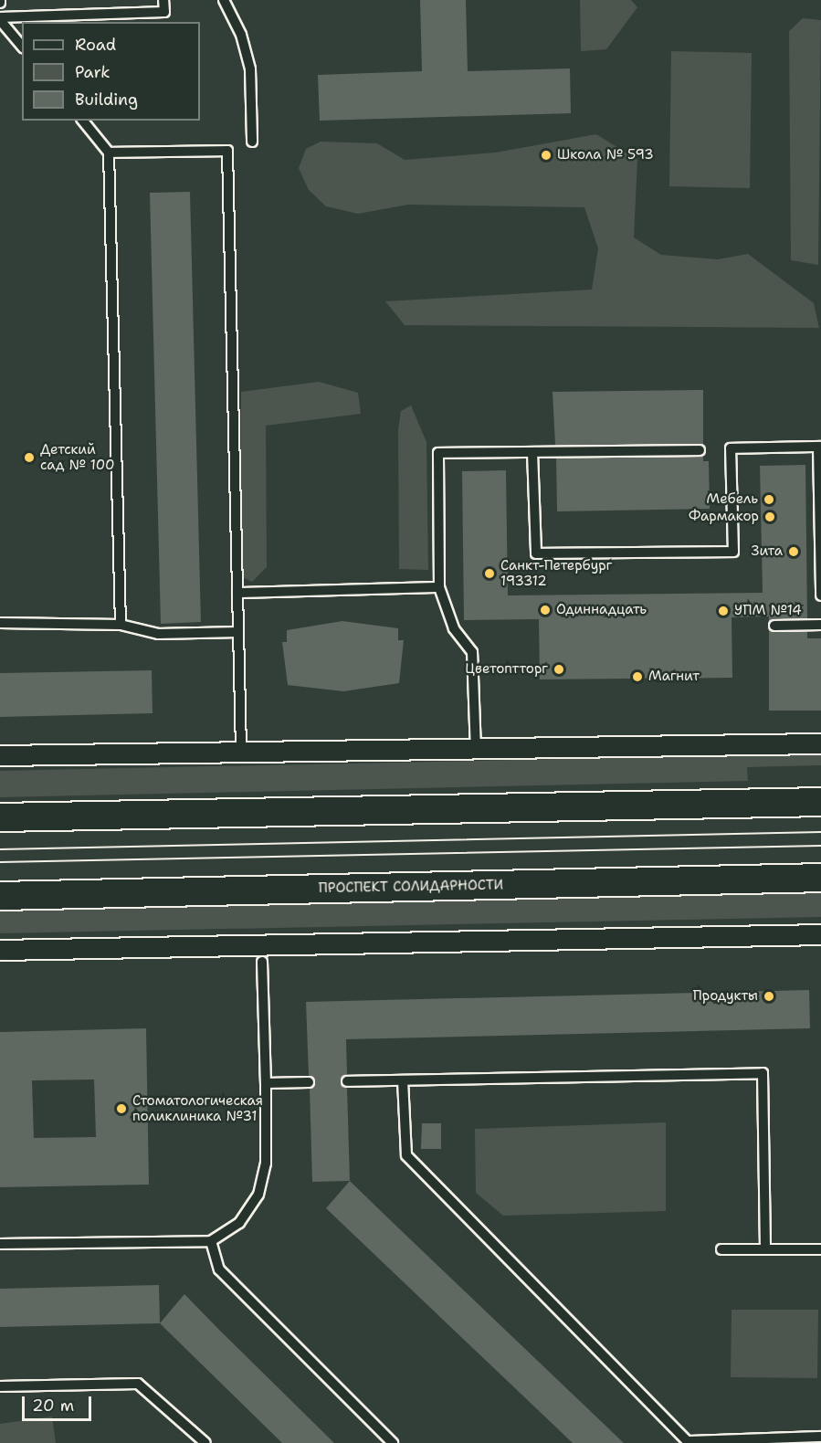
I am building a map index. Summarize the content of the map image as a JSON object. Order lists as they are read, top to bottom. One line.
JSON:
{"streets":{"main road":["ПРОСПЕКТ СОЛИДАРНОСТИ"]},"places":["Школа № 593","Детский сад № 100","Мебель","Фармакор","Зита","Санкт-Петербург 193312","Одиннадцать","УПМ №14","Цветоптторг","Магнит","Продукты","Стоматологическая поликлиника №31"],"legend":["Road","Park","Building"],"scale_bar":"20 m"}
